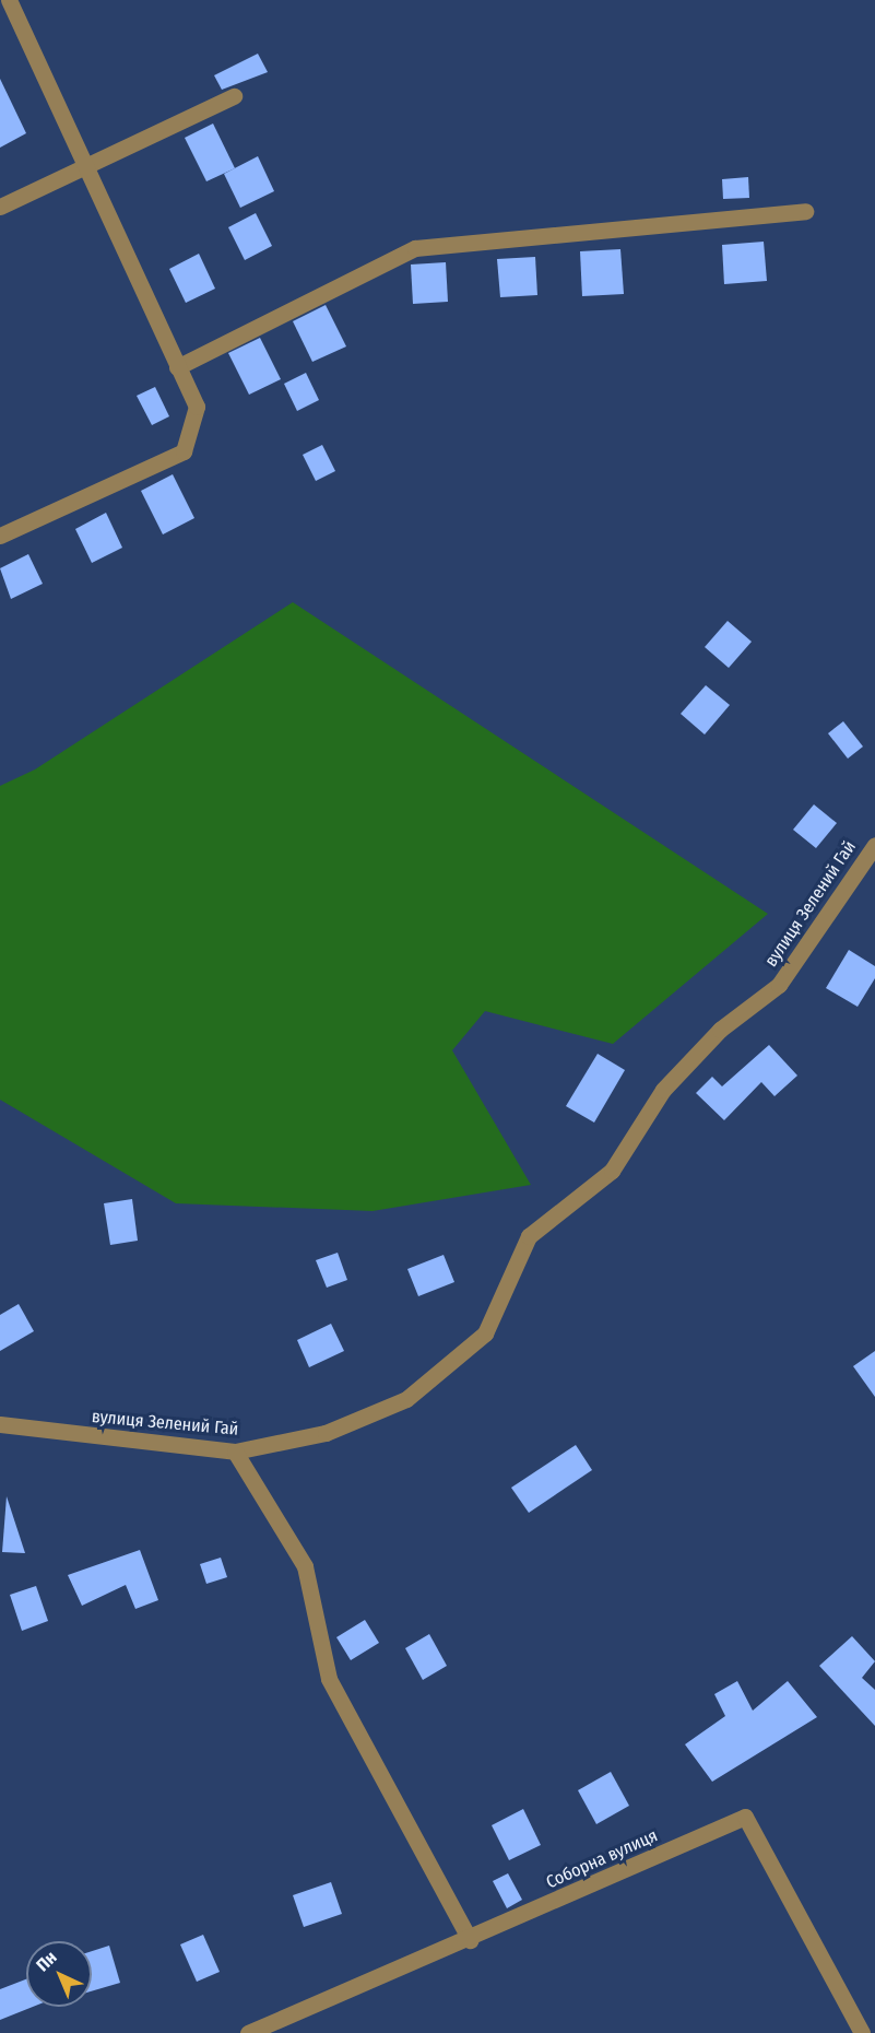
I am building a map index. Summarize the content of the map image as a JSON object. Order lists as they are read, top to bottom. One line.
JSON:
{"streets":{"street":["вулиця Зелений Гай","Соборна вулиця"]},"north":"top left"}
